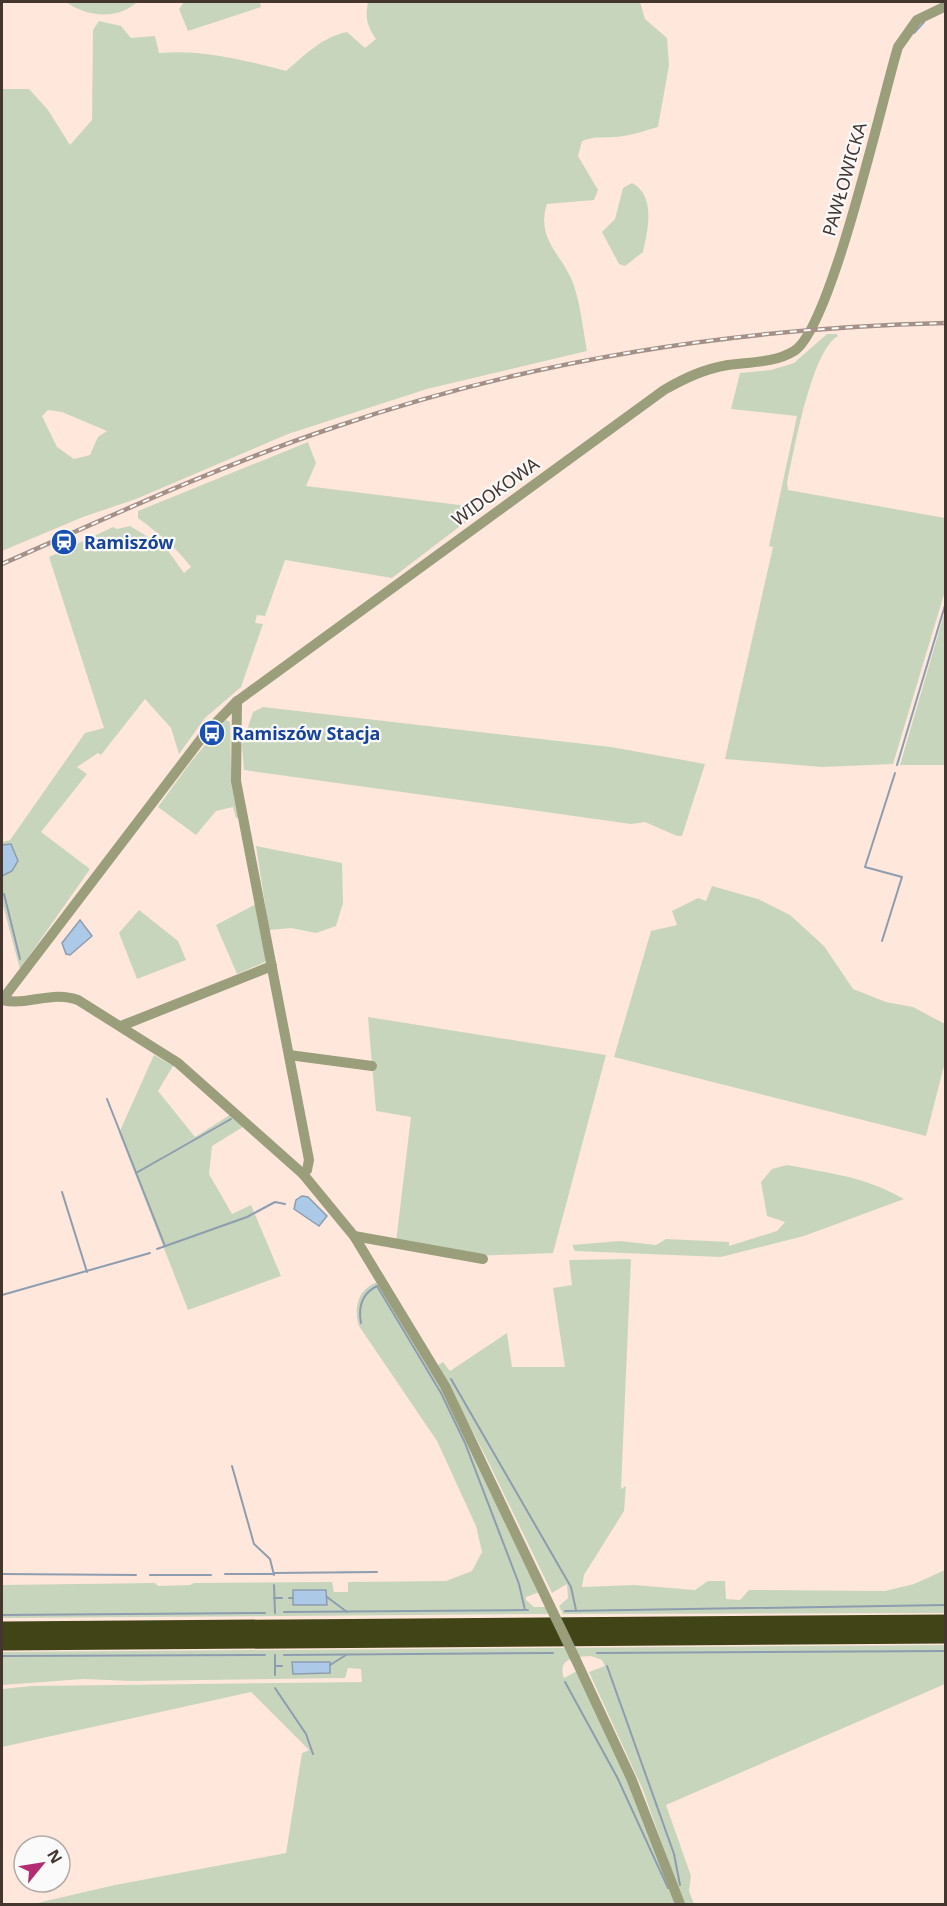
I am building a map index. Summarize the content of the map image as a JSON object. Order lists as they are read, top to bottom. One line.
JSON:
{"streets":{"street":["PAWŁOWICKA","WIDOKOWA"]},"crossings":[["PAWŁOWICKA","WIDOKOWA"]],"places":{"station":["Ramiszów"],"bus stop":["Ramiszów Stacja"]},"north":"top right"}
